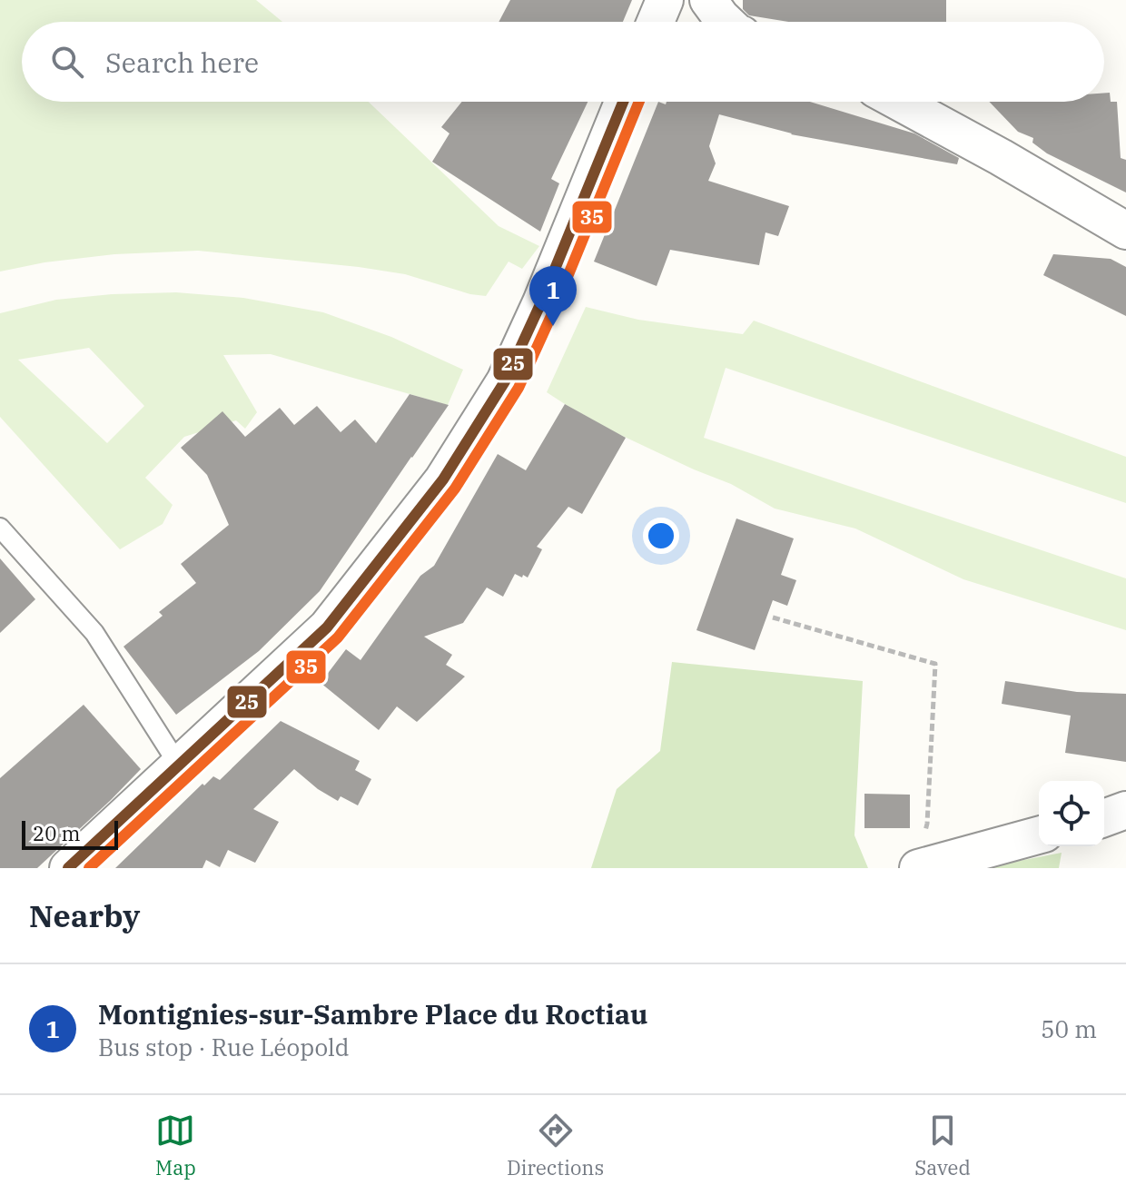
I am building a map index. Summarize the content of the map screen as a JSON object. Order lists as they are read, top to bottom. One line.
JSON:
{"lines":["transit line 25","transit line 35"],"scale_bar":"20 m","page":{"search":"Search here","pins":"1","scale":"20 m","heading":"Nearby","list":[{"mark":"1","name":"Montignies-sur-Sambre Place du Roctiau","note":"Bus stop · Rue Léopold","value":"50 m"}],"nav":["Map","Directions","Saved"]}}
